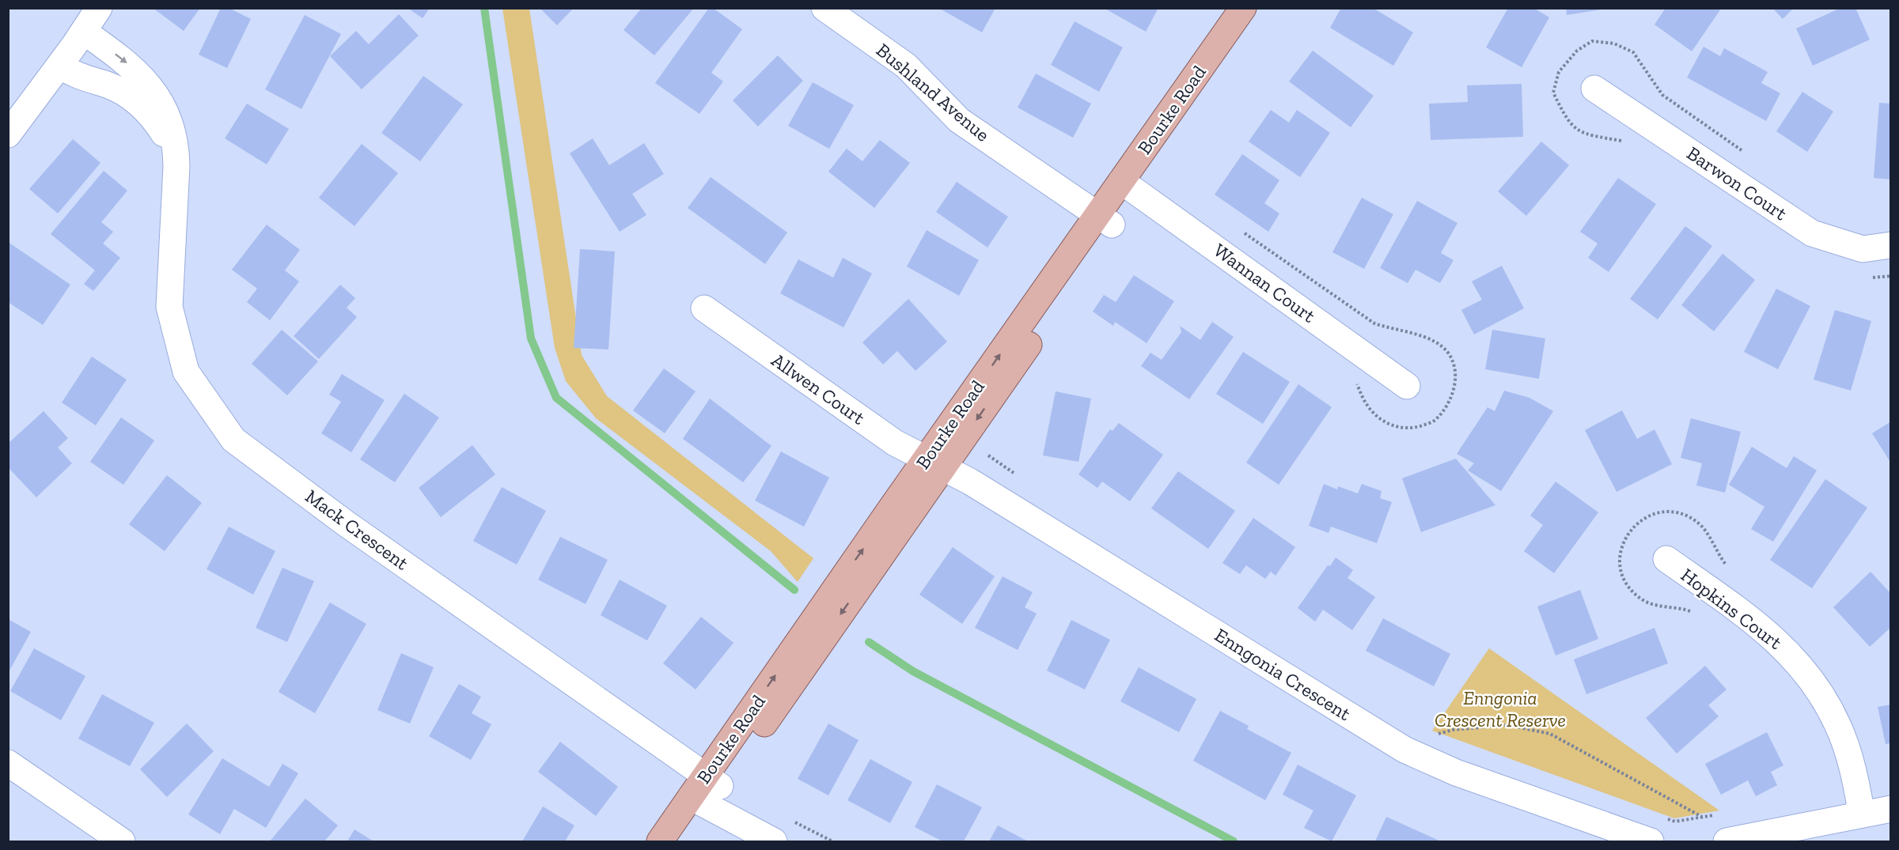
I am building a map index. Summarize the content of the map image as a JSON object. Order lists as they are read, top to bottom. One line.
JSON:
{"streets":{"main road":["Bourke Road"],"street":["Bushland Avenue","Barwon Court","Wannan Court","Allwen Court","Mack Crescent","Hopkins Court","Enngonia Crescent"]},"crossings":[["Bushland Avenue","Bourke Road"],["Bourke Road","Wannan Court"],["Bourke Road","Allwen Court"],["Bourke Road","Mack Crescent"],["Bourke Road","Enngonia Crescent"],["Allwen Court","Enngonia Crescent"]],"parks":["Enngonia Crescent Reserve"]}
